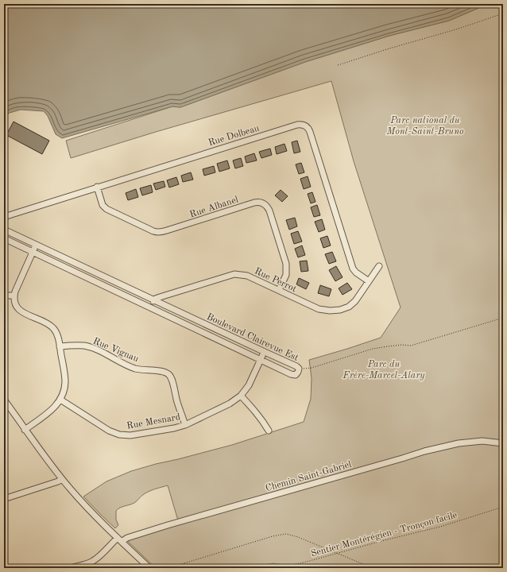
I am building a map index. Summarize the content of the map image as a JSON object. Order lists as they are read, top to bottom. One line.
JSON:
{"streets":{"street":["Rue Dolbeau","Rue Albanel","Rue Perrot","Boulevard Clairevue Est","Rue Vignau","Rue Mesnard","Chemin Saint-Gabriel"],"path":["Sentier Montérégien - Tronçon facile"]},"crossings":[["Rue Dolbeau","Rue Albanel"],["Rue Dolbeau","Rue Perrot"],["Rue Albanel","Rue Perrot"],["Rue Perrot","Boulevard Clairevue Est"],["Boulevard Clairevue Est","Rue Mesnard"],["Rue Vignau","Rue Mesnard"]],"parks":["Parc national du Mont-Saint-Bruno","Parc du Frère-Marcel-Alary"]}
